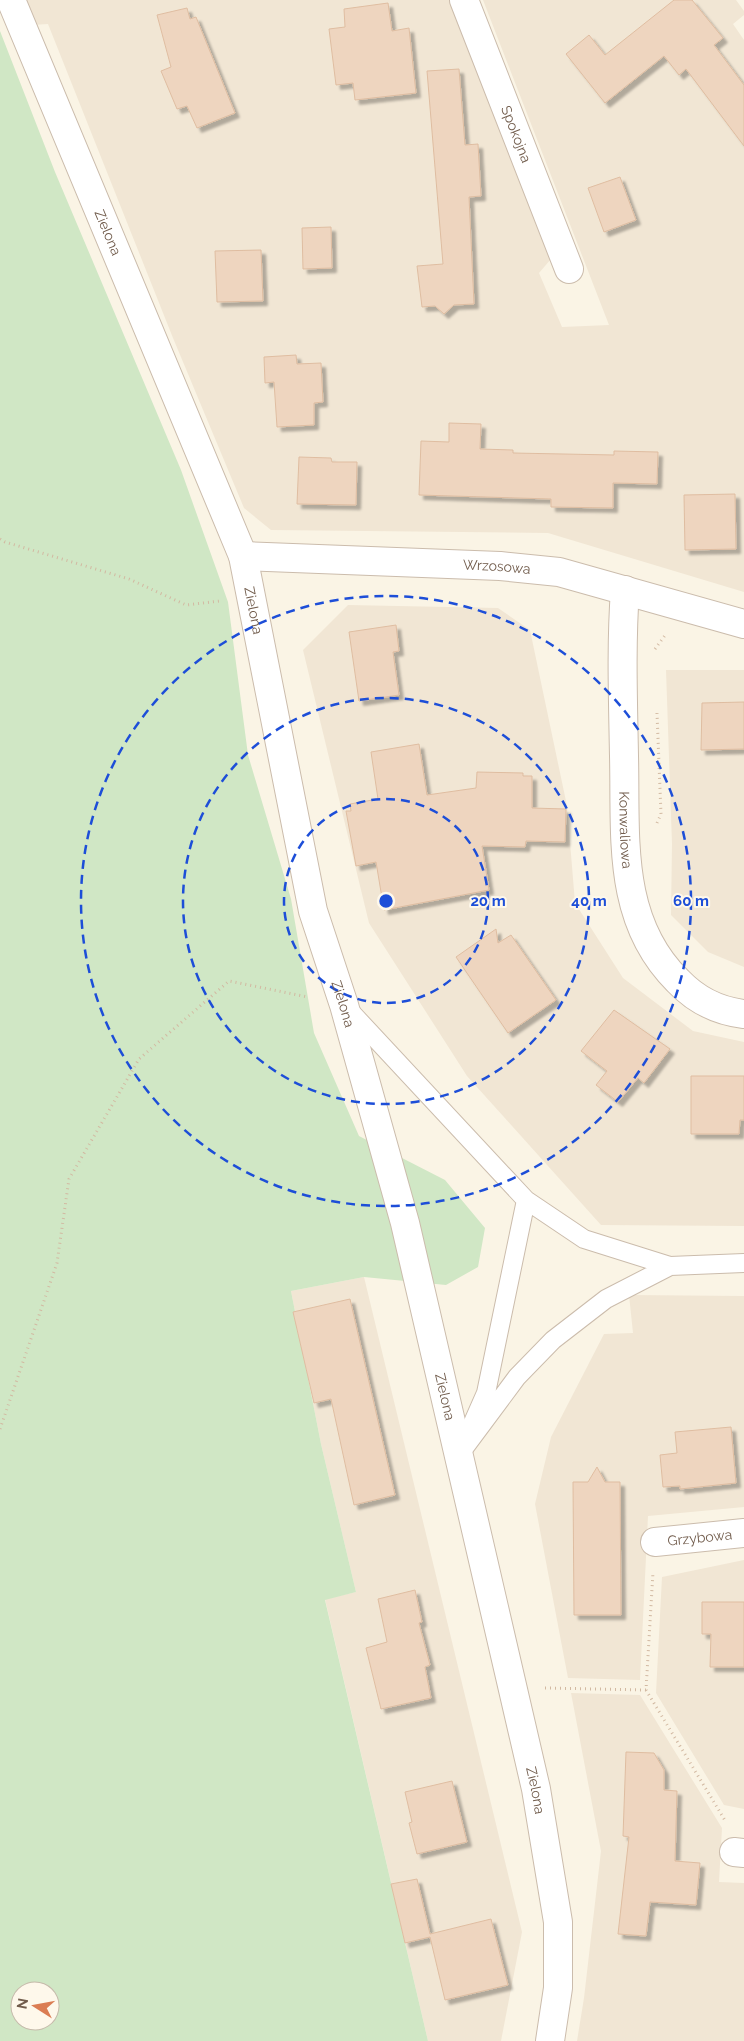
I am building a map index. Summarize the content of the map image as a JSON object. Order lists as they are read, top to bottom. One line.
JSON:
{"streets":{"street":["Spokojna","Zielona","Wrzosowa","Konwaliowa","Grzybowa"]},"crossings":[["Zielona","Wrzosowa"],["Wrzosowa","Konwaliowa"]],"north":"left","rings":["20 m","40 m","60 m"]}
